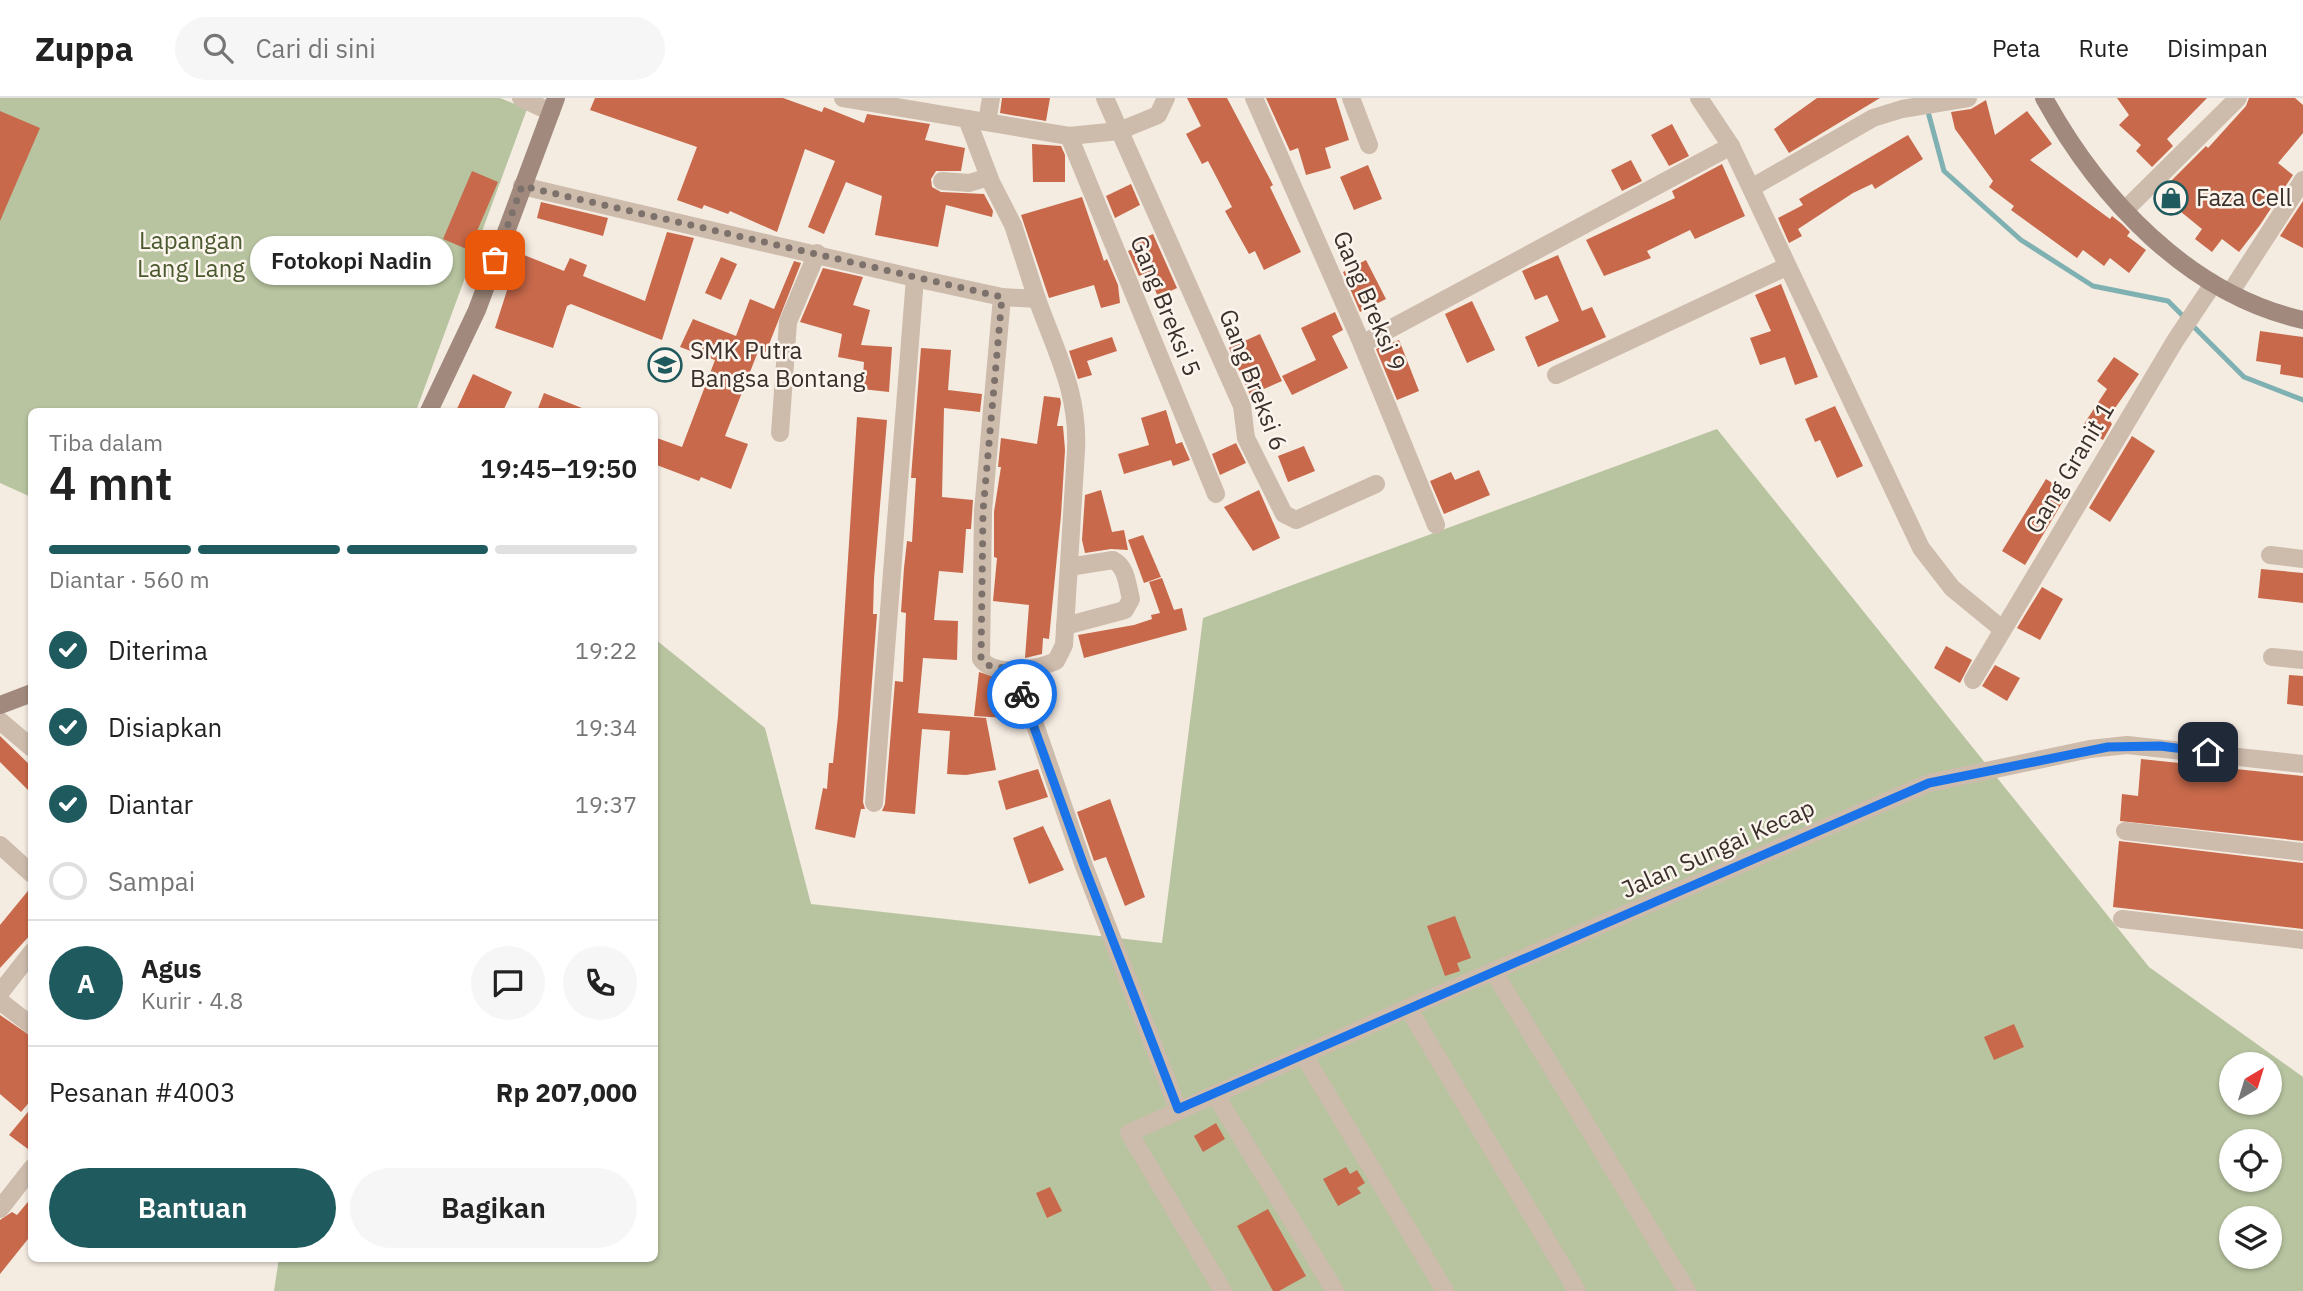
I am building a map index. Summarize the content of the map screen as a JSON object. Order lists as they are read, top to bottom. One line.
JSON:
{"streets":{"street":["Gang Breksi 9","Gang Breksi 5","Gang Breksi 6","Gang Granit 1","Jalan Sungai Kecap"]},"parks":["Lapangan Lang Lang"],"places":{"shop":["Faza Cell"],"other":["Fotokopi Nadin"],"school or university":["SMK Putra Bangsa Bontang"]},"north":"top right","page":{"header":"Zuppa","search":"Cari di sini","nav":["Peta","Rute","Disimpan"],"bubble":"Fotokopi Nadin","heading":["4 mnt","Tiba dalam","19:45–19:50"],"panel":["Agus","Kurir · 4.8","Pesanan #4003","Rp 207,000"],"bar":"Diantar · 560 m","list":[["Diterima","19:22"],["Disiapkan","19:34"],["Diantar","19:37"],"Sampai"],"round":"A","buttons":["Bantuan","Bagikan"]}}
